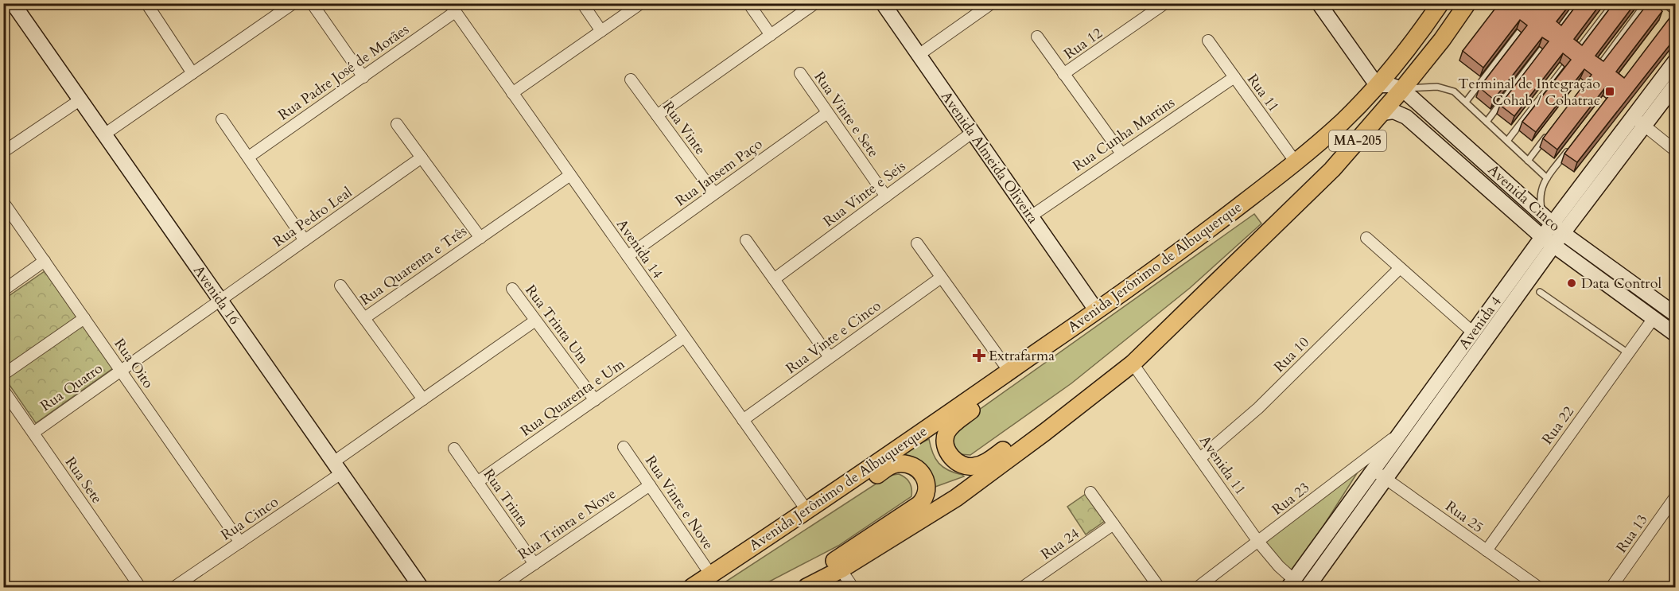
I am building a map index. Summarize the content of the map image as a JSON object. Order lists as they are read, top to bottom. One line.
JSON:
{"streets":{"main road":["MA-205","Avenida Almeida Oliveira","Avenida Cinco","Avenida Jerônimo de Albuquerque","Avenida 16","Avenida 4"],"street":["Rua 12","Rua Padre José de Morães","Rua 11","Rua Vinte e Sete","Rua Vinte","Rua Cunha Martins","Rua Jansem Paço","Rua Vinte e Seis","Rua Pedro Leal","Avenida 14","Rua Quarenta e Três","Rua Trinta Um","Rua Vinte e Cinco","Rua 10","Rua Oito","Rua Quatro","Rua Quarenta e Um","Rua 22","Avenida 11","Rua Sete","Rua Trinta","Rua 23","Rua Vinte e Nove","Rua 25","Rua Cinco","Rua Trinta e Nove","Rua 13","Rua 24"]},"crossings":[["Rua 12","Rua Cunha Martins"],["Rua Padre José de Morães","Avenida 14"],["Rua 11","Rua Cunha Martins"],["Rua 11","Avenida Jerônimo de Albuquerque"],["Rua Vinte e Sete","Rua Jansem Paço"],["Rua Vinte e Sete","Rua Vinte e Seis"],["Rua Vinte","Rua Jansem Paço"],["Rua Cunha Martins","Avenida Almeida Oliveira"],["MA-205","Avenida Cinco"],["MA-205","Avenida 11"],["Avenida Almeida Oliveira","Rua Vinte e Seis"],["Avenida Almeida Oliveira","Avenida Jerônimo de Albuquerque"],["Rua Jansem Paço","Avenida 14"],["Avenida Cinco","Avenida 4"],["Avenida Cinco","Rua 22"],["Rua Pedro Leal","Rua Quarenta e Três"],["Rua Pedro Leal","Avenida 16"],["Rua Pedro Leal","Rua Quatro"],["Avenida 14","Rua Quarenta e Três"],["Avenida 14","Avenida Jerônimo de Albuquerque"],["Avenida 14","Rua Vinte e Cinco"],["Avenida 14","Rua Quarenta e Um"],["Avenida Jerônimo de Albuquerque","Rua Vinte e Nove"],["Avenida 16","Rua Quatro"],["Avenida 16","Rua Cinco"],["Avenida 4","Avenida 11"],["Avenida 4","Rua 23"],["Avenida 4","Rua 25"],["Rua Trinta Um","Rua Quarenta e Um"],["Rua Trinta Um","Rua Cinco"],["Rua 10","Avenida 11"],["Rua Oito","Rua Quatro"],["Rua Oito","Rua Cinco"],["Rua Quatro","Rua Sete"],["Rua Quarenta e Um","Rua Trinta"],["Rua 22","Rua 25"],["Avenida 11","Rua 23"],["Rua Trinta","Rua Trinta e Nove"],["Rua Vinte e Nove","Rua Trinta e Nove"]],"places":{"transit":["Terminal de Integração Cohab / Cohatrac"],"other":["Data Control"],"health":["Extrafarma"]}}
